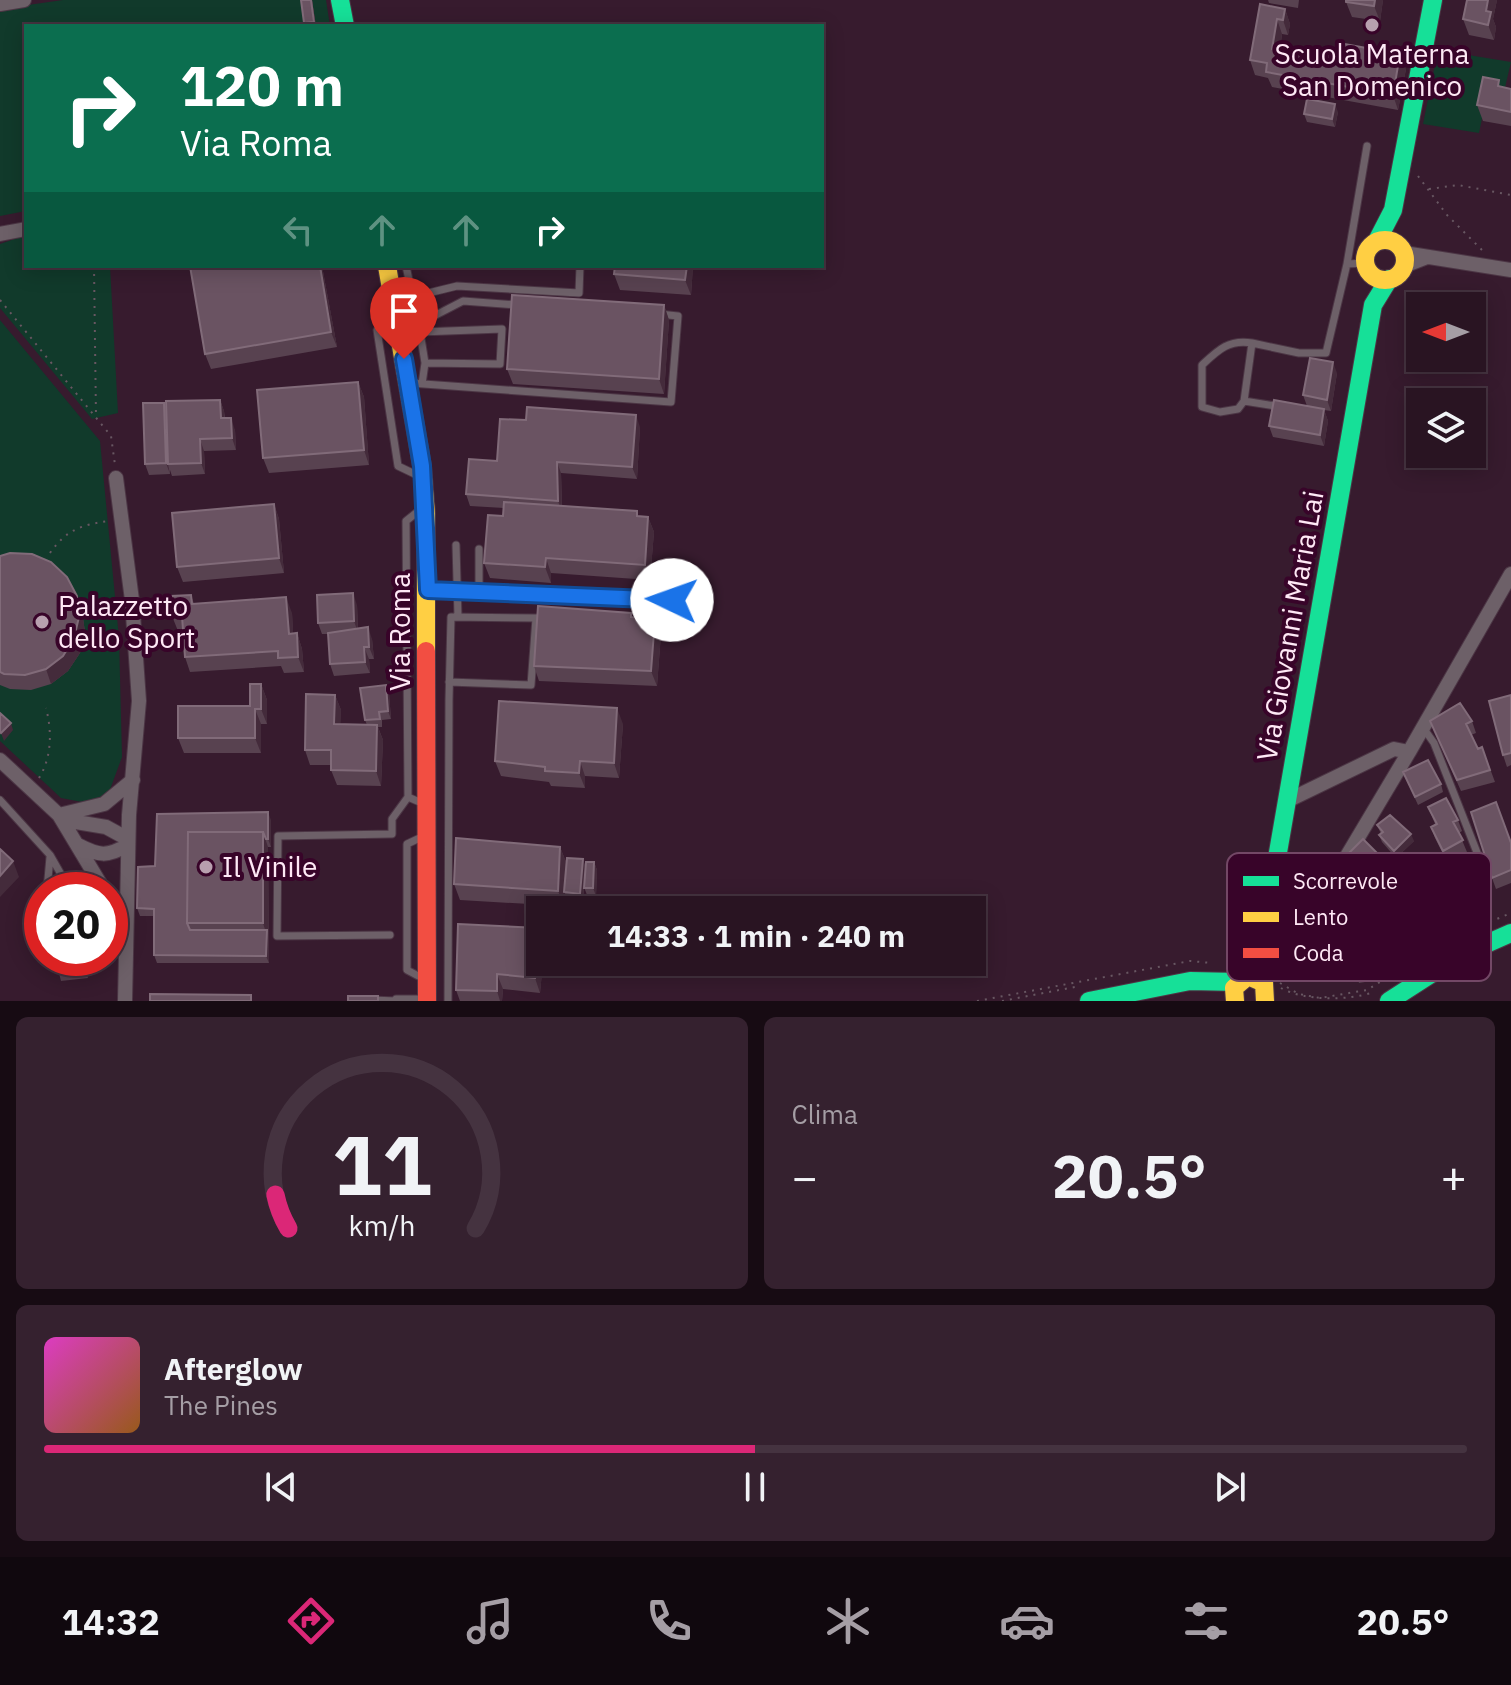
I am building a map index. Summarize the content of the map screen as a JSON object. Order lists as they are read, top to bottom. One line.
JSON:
{"streets":{"street":["Via Giovanni Maria Lai","Via Roma"]},"places":["Scuola Materna San Domenico","Palazzetto dello Sport","Il Vinile"],"legend":["Scorrevole","Lento","Coda"],"north":"left","page":{"turn":["120 m","Via Roma"],"limit":"20","trip":"14:33 · 1 min · 240 m","tile":"Clima","heat":["−","20.5°","+"],"song":["Afterglow","The Pines"],"tabs":["14:32","20.5°"],"gauge":["11","km/h"]}}
